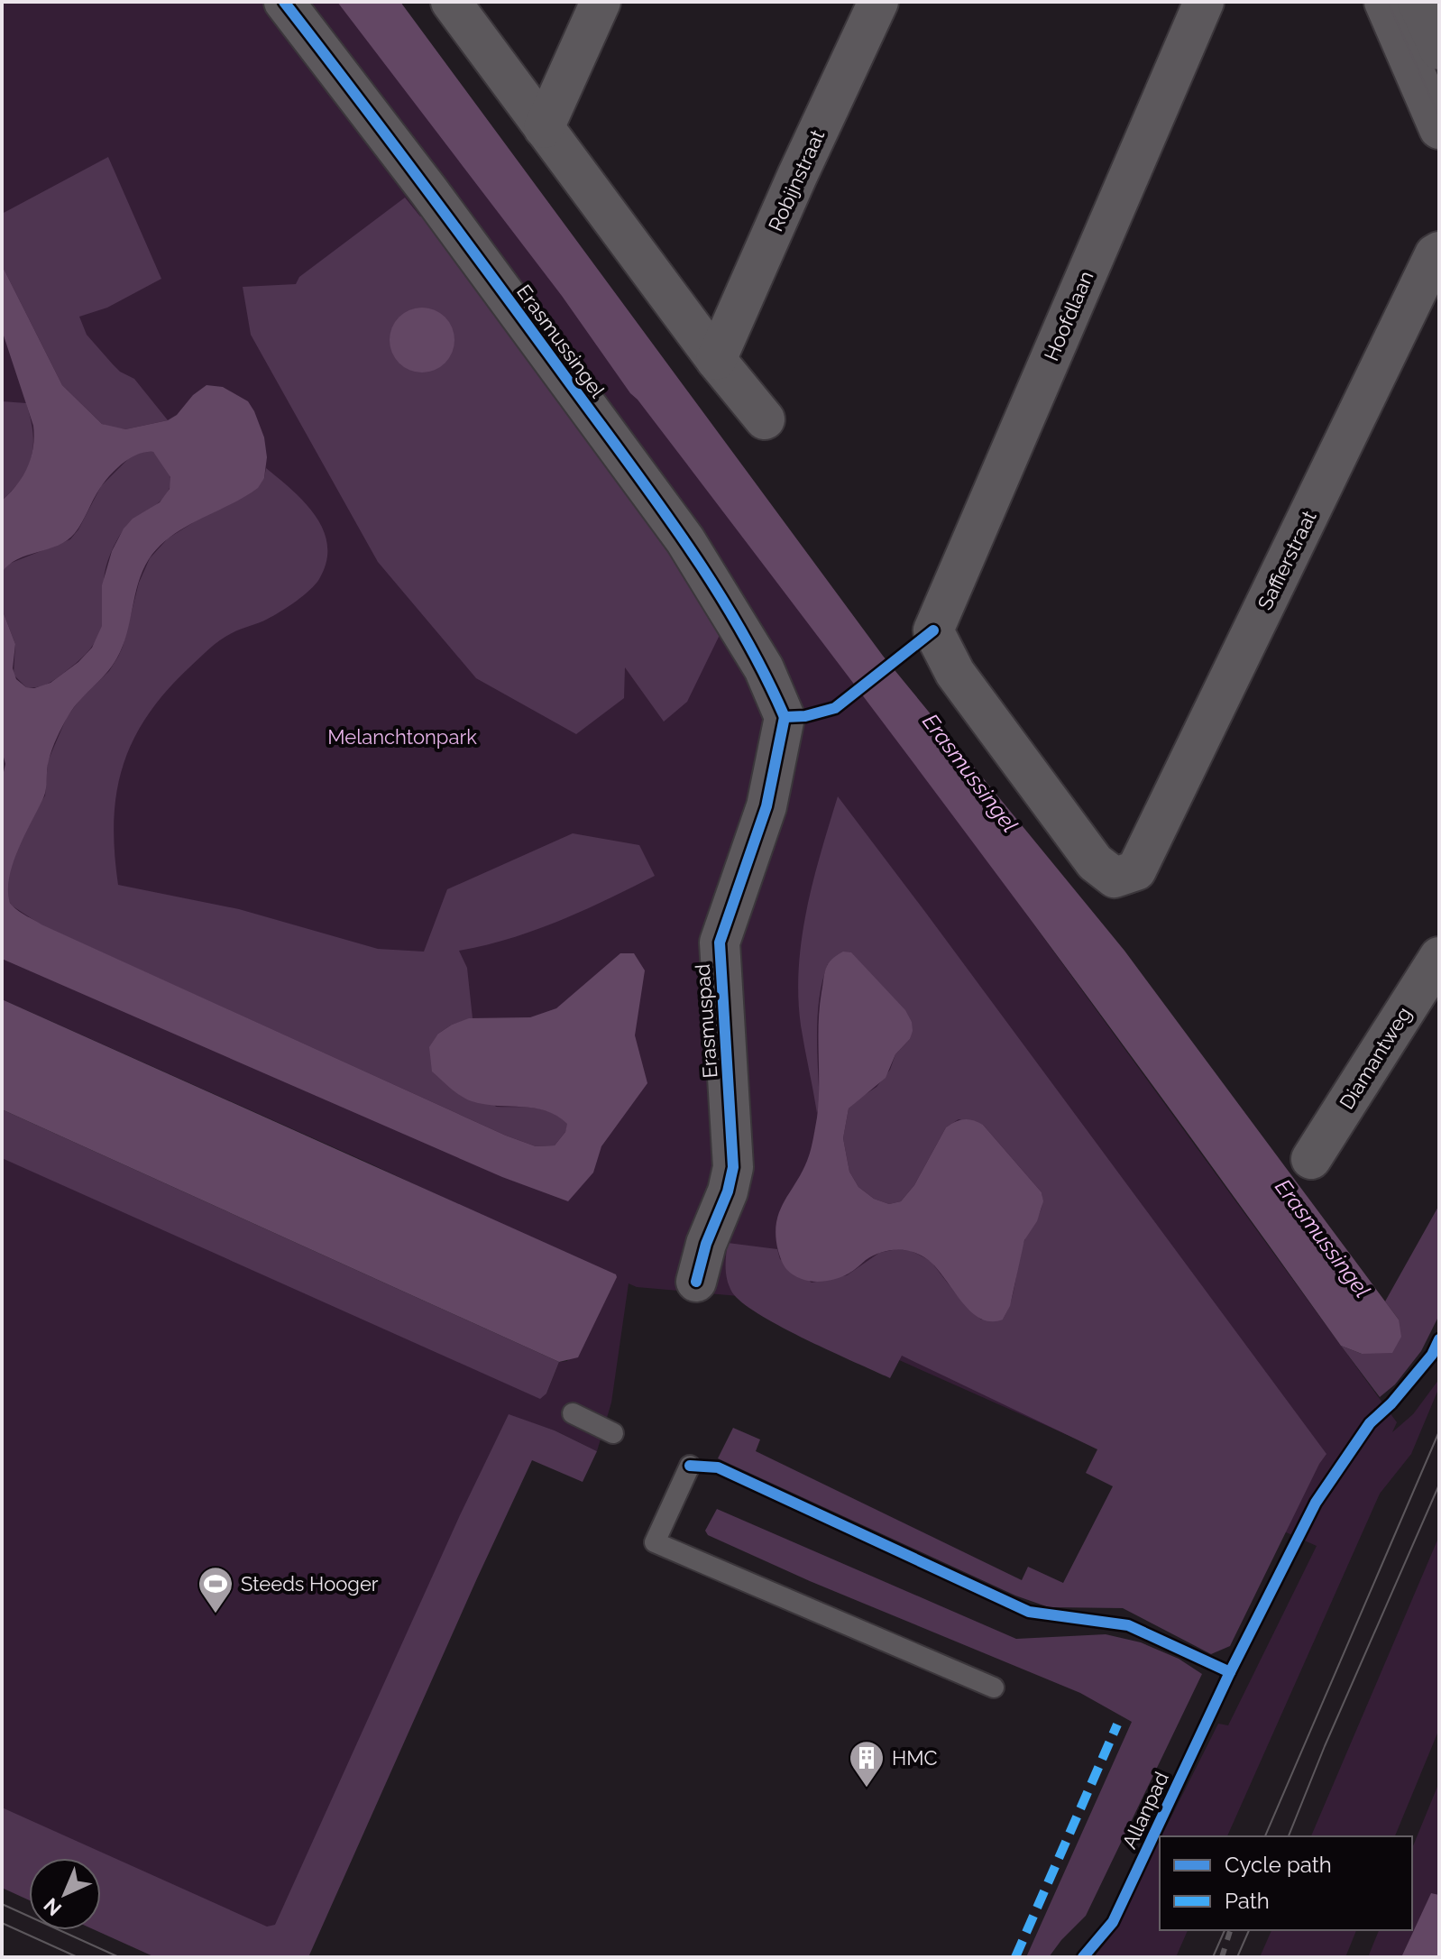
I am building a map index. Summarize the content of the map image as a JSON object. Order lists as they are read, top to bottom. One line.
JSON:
{"streets":{"street":["Robijnstraat","Hoofdlaan","Erasmussingel","Saffierstraat","Erasmuspad","Diamantweg"],"cycle path":["Allanpad"]},"crossings":[["Hoofdlaan","Saffierstraat"],["Erasmussingel","Erasmuspad"]],"water":["Erasmussingel"],"parks":["Melanchtonpark"],"places":{"sports":["Steeds Hooger"],"building":["HMC"]},"legend":["Cycle path","Path"],"north":"bottom left"}
